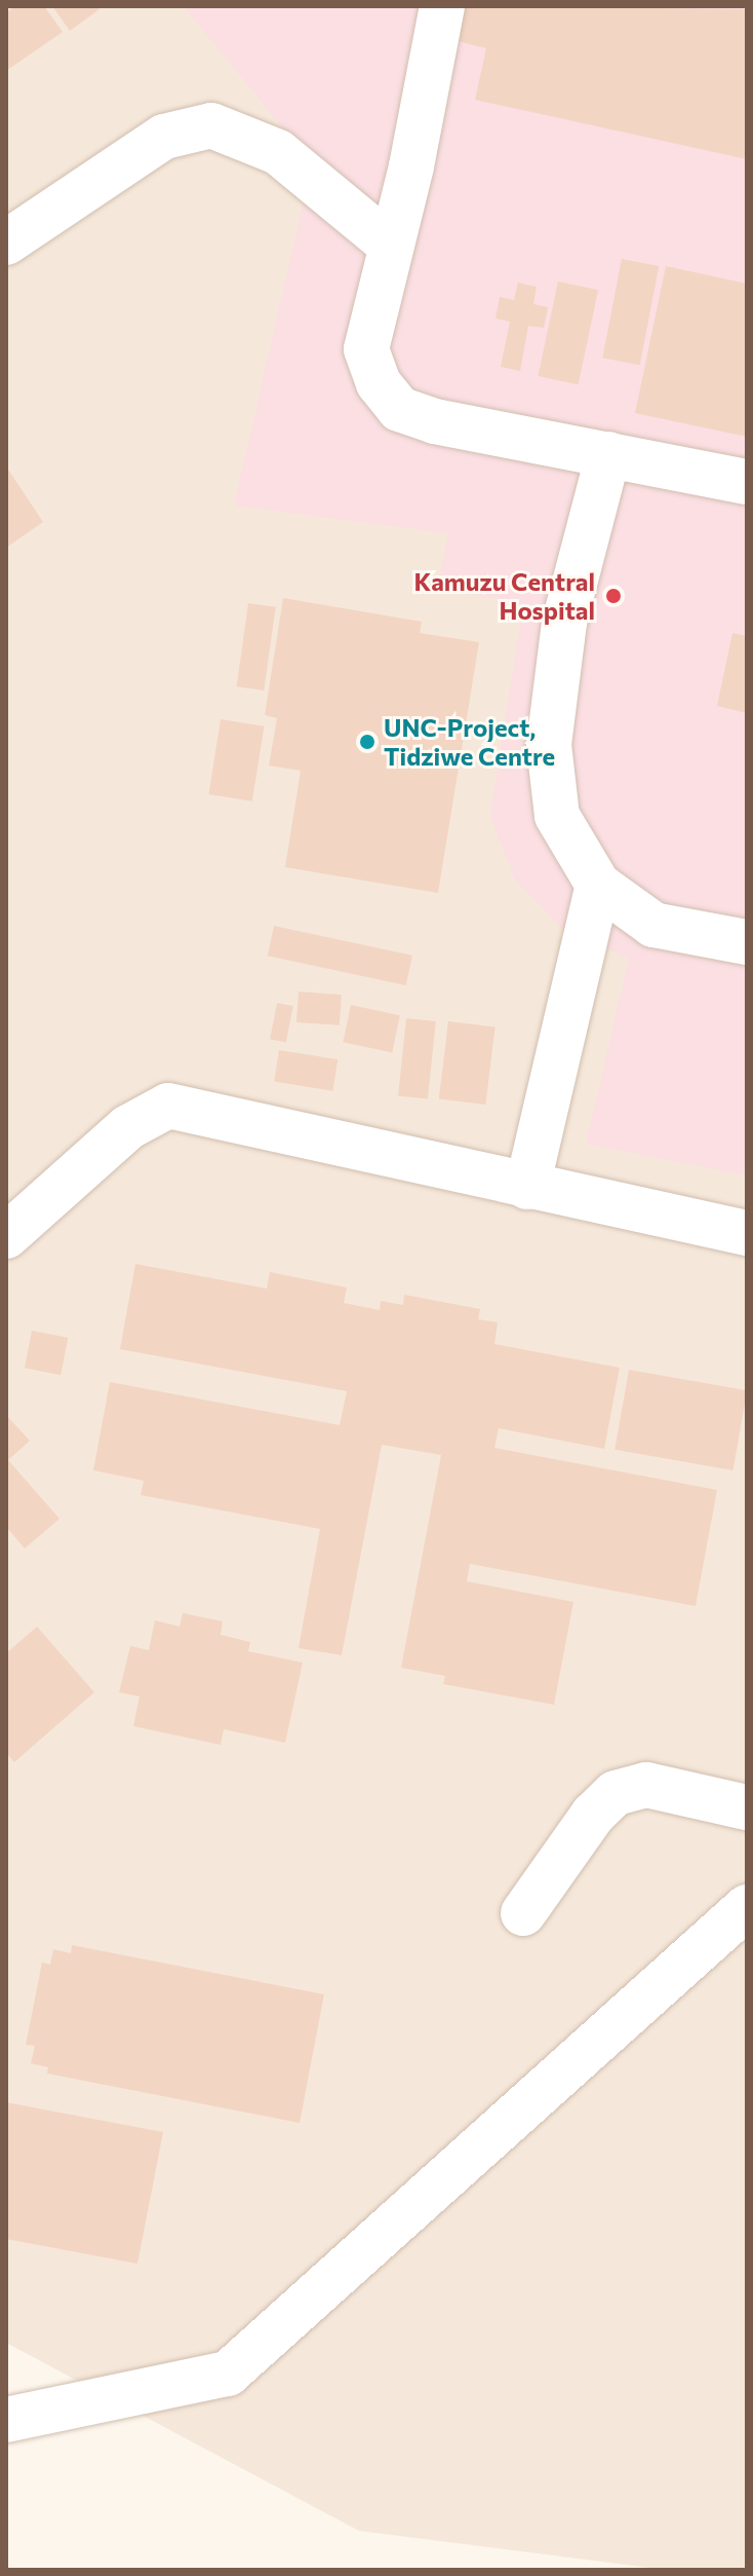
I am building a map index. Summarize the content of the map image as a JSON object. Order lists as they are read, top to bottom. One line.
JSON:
{"places":["Kamuzu Central Hospital","UNC-Project, Tidziwe Centre"]}
